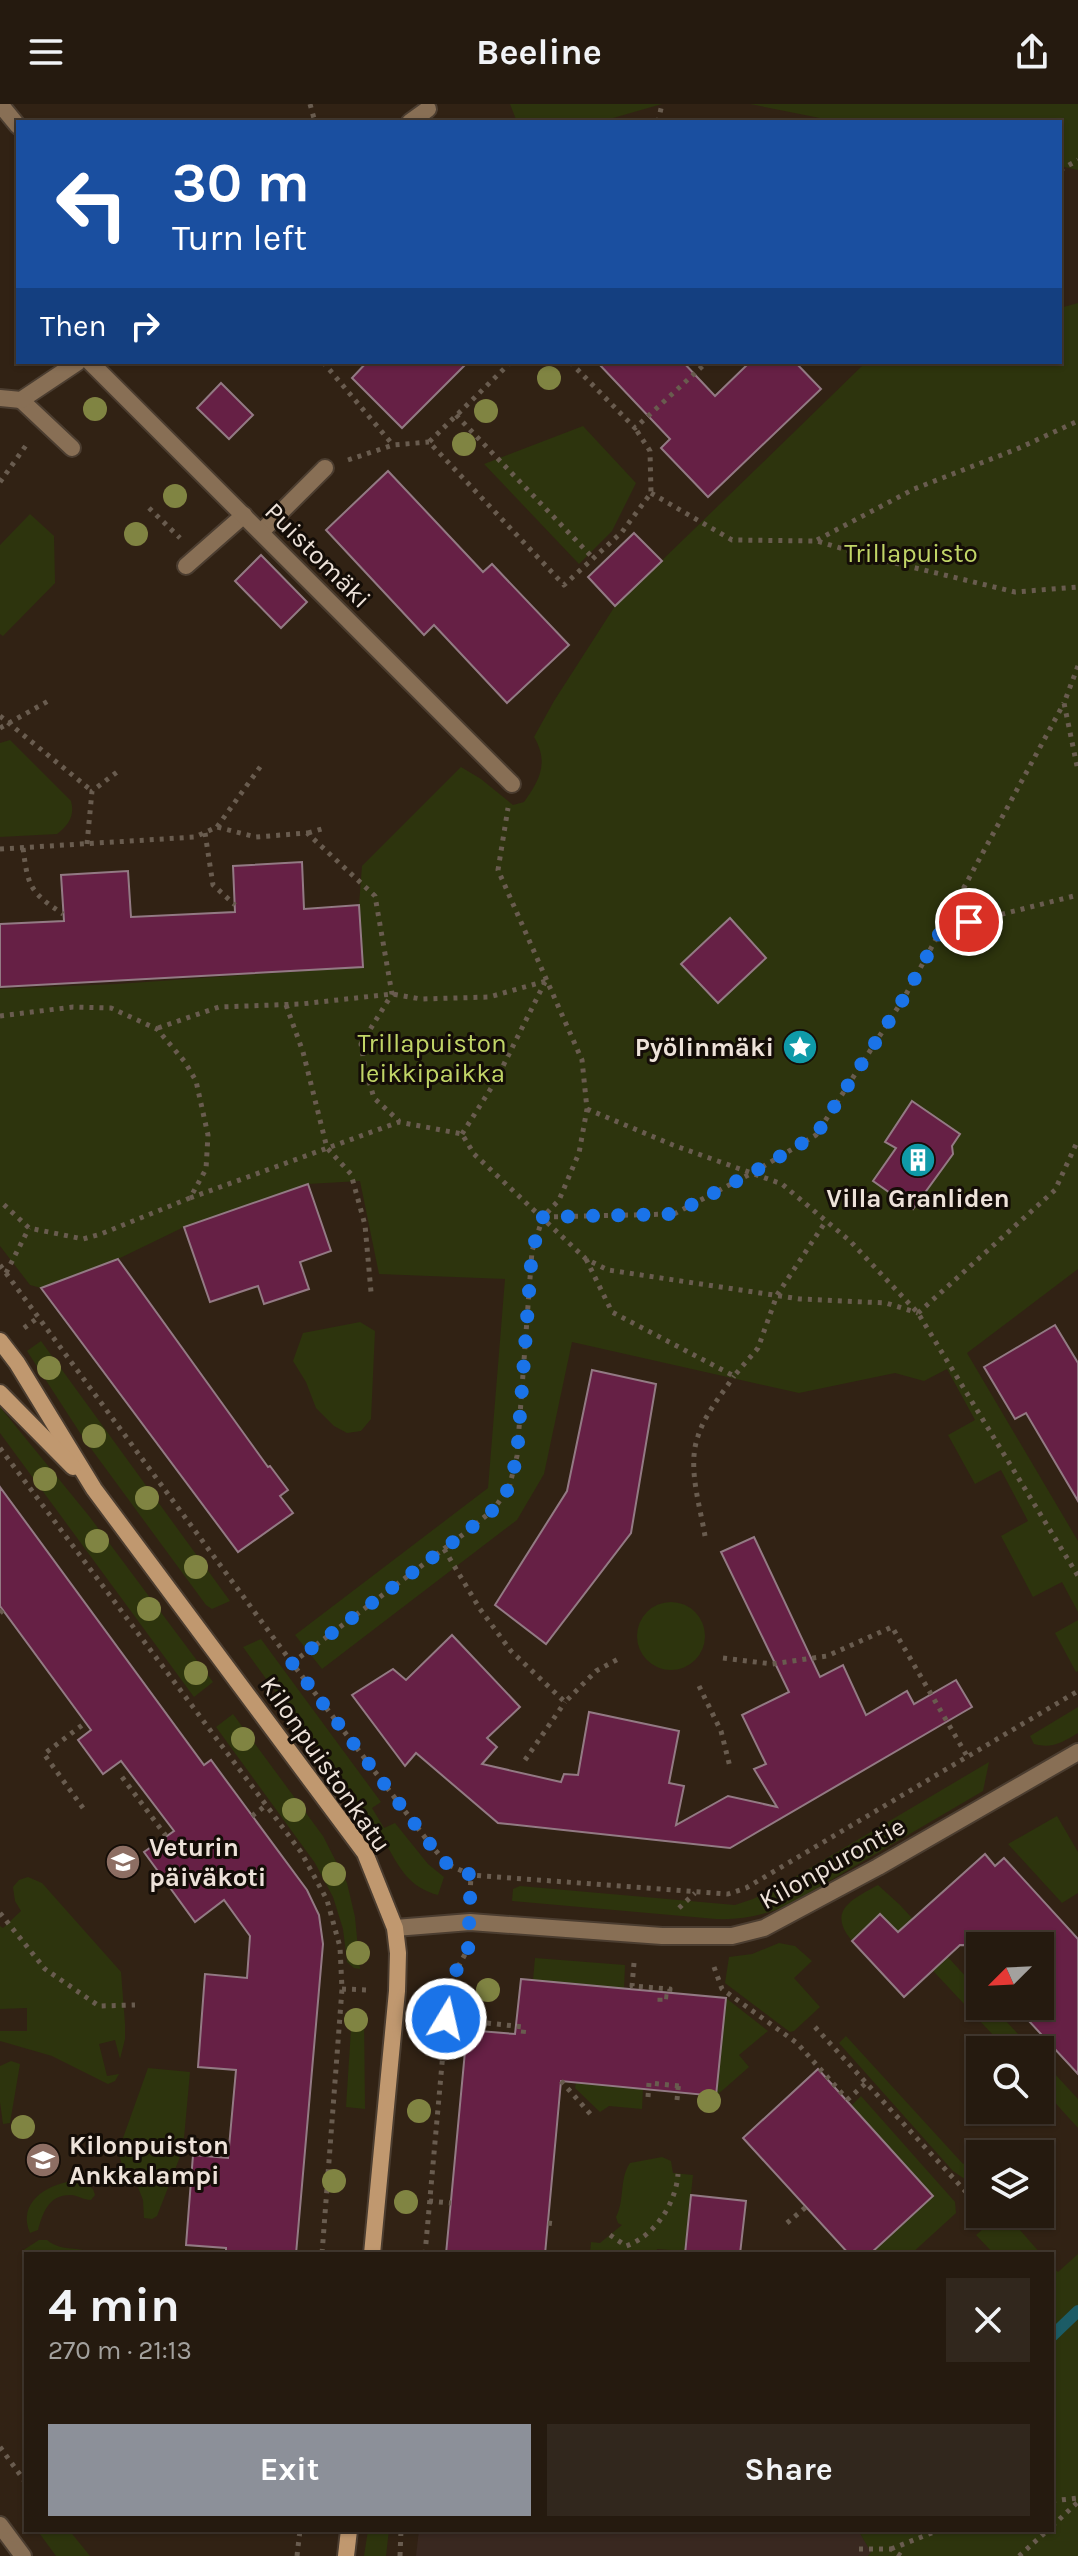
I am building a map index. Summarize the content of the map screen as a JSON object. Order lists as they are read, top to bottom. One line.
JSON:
{"streets":{"street":["Puistomäki","Kilonpuistonkatu","Kilonpurontie"]},"crossings":[["Kilonpuistonkatu","Kilonpurontie"]],"parks":["Trillapuisto","Trillapuiston leikkipaikka"],"places":{"place":["Pyölinmäki"],"building":["Villa Granliden"],"school or university":["Veturin päiväkoti","Kilonpuiston Ankkalampi"]},"north":"bottom left","page":{"header":"Beeline","turn":["30 m","Turn left"],"then":"Then","heading":["4 min","270 m · 21:13"],"buttons":["Exit","Share"]}}
